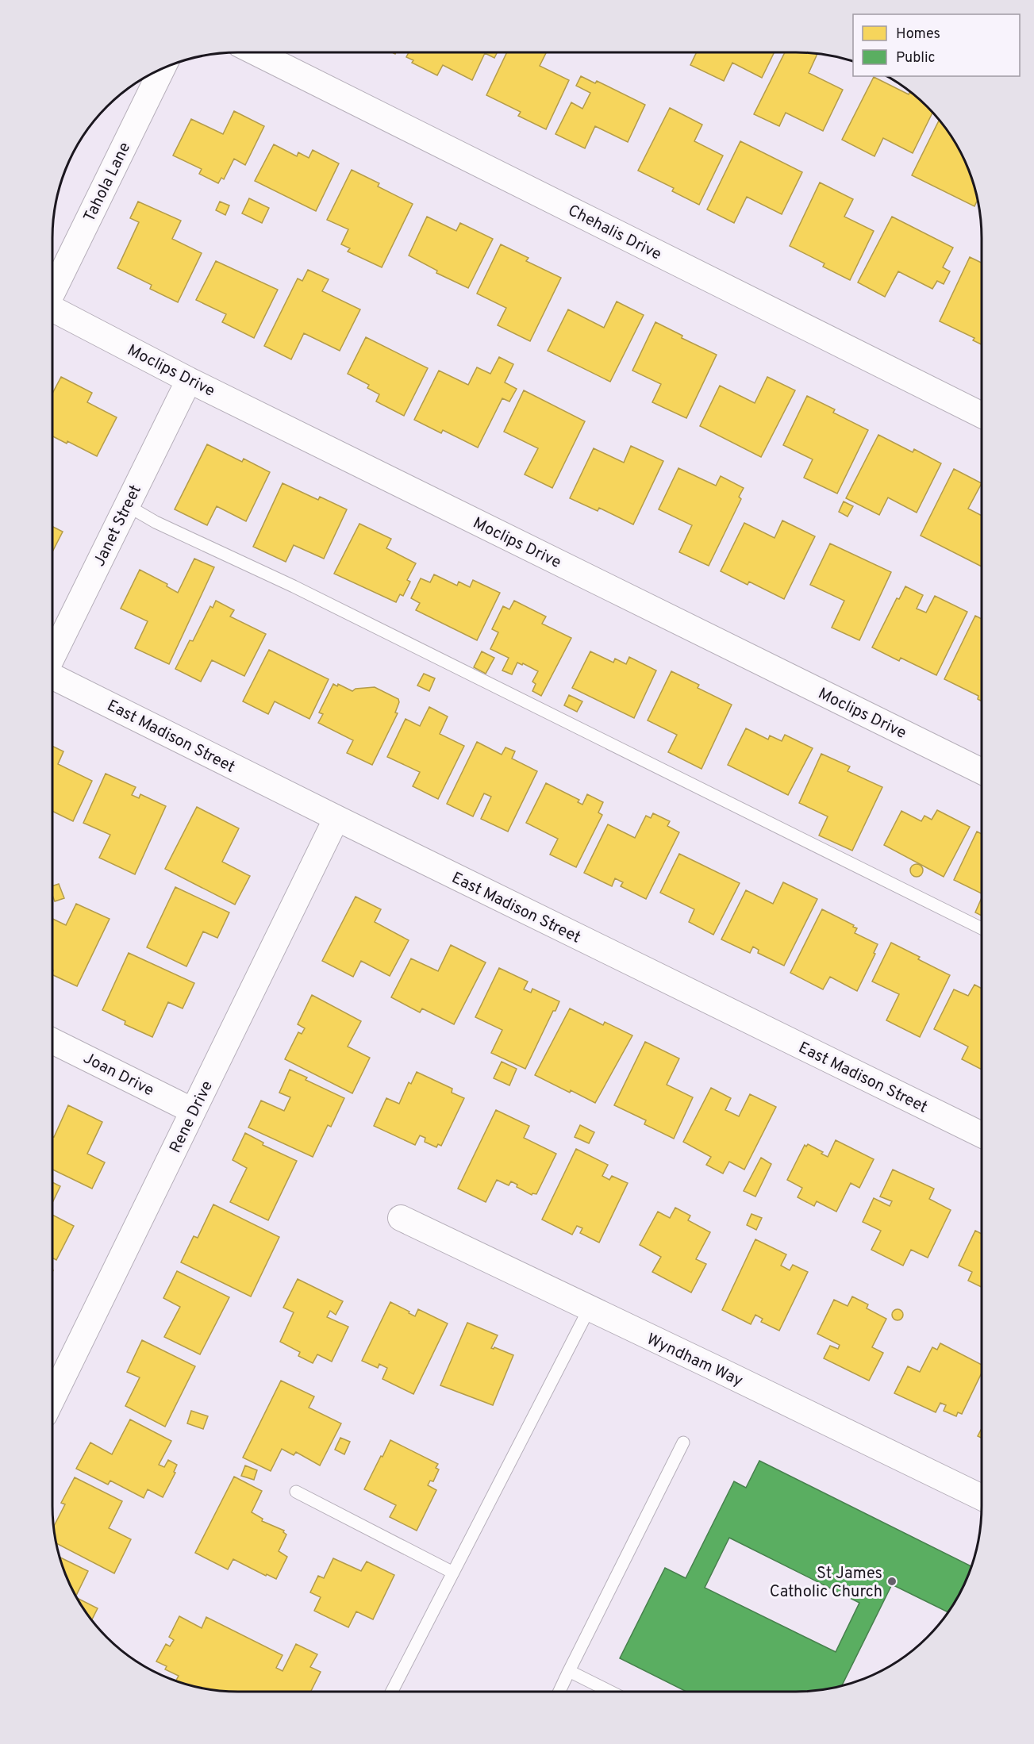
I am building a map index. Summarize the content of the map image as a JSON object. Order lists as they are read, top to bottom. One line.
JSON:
{"streets":{"street":["Tahola Lane","Chehalis Drive","Moclips Drive","Janet Street","East Madison Street","Joan Drive","Rene Drive","Wyndham Way"]},"crossings":[["Moclips Drive","Janet Street"],["East Madison Street","Rene Drive"],["Joan Drive","Rene Drive"]],"places":["St James Catholic Church"],"legend":["Homes","Public"]}
